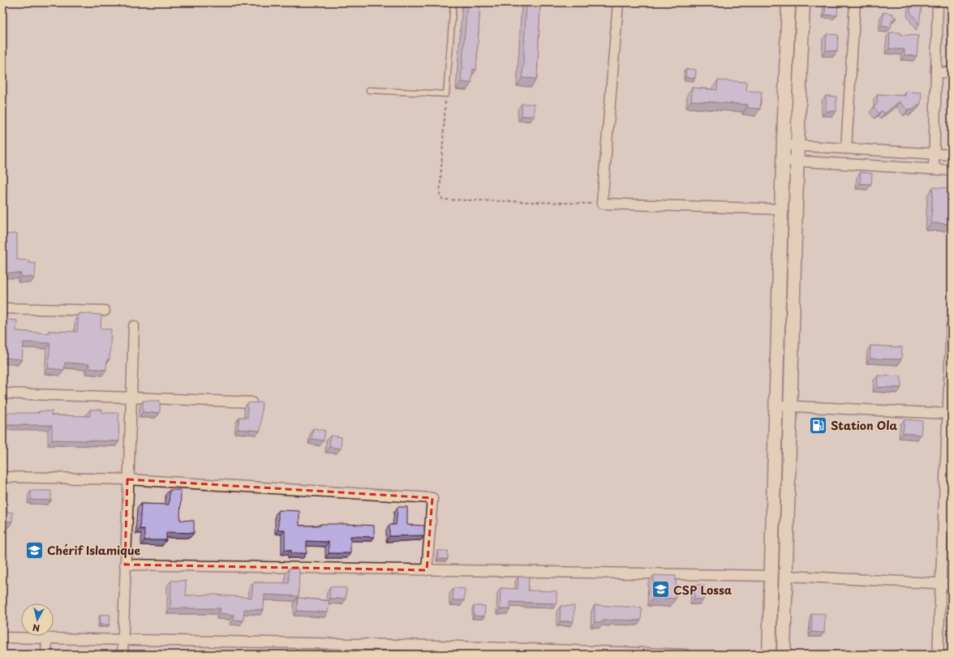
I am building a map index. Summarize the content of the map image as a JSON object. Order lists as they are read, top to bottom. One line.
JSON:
{"places":{"fuel station":["Station Ola"],"school or university":["Chérif Islamique","CSP Lossa"]},"north":"bottom"}
